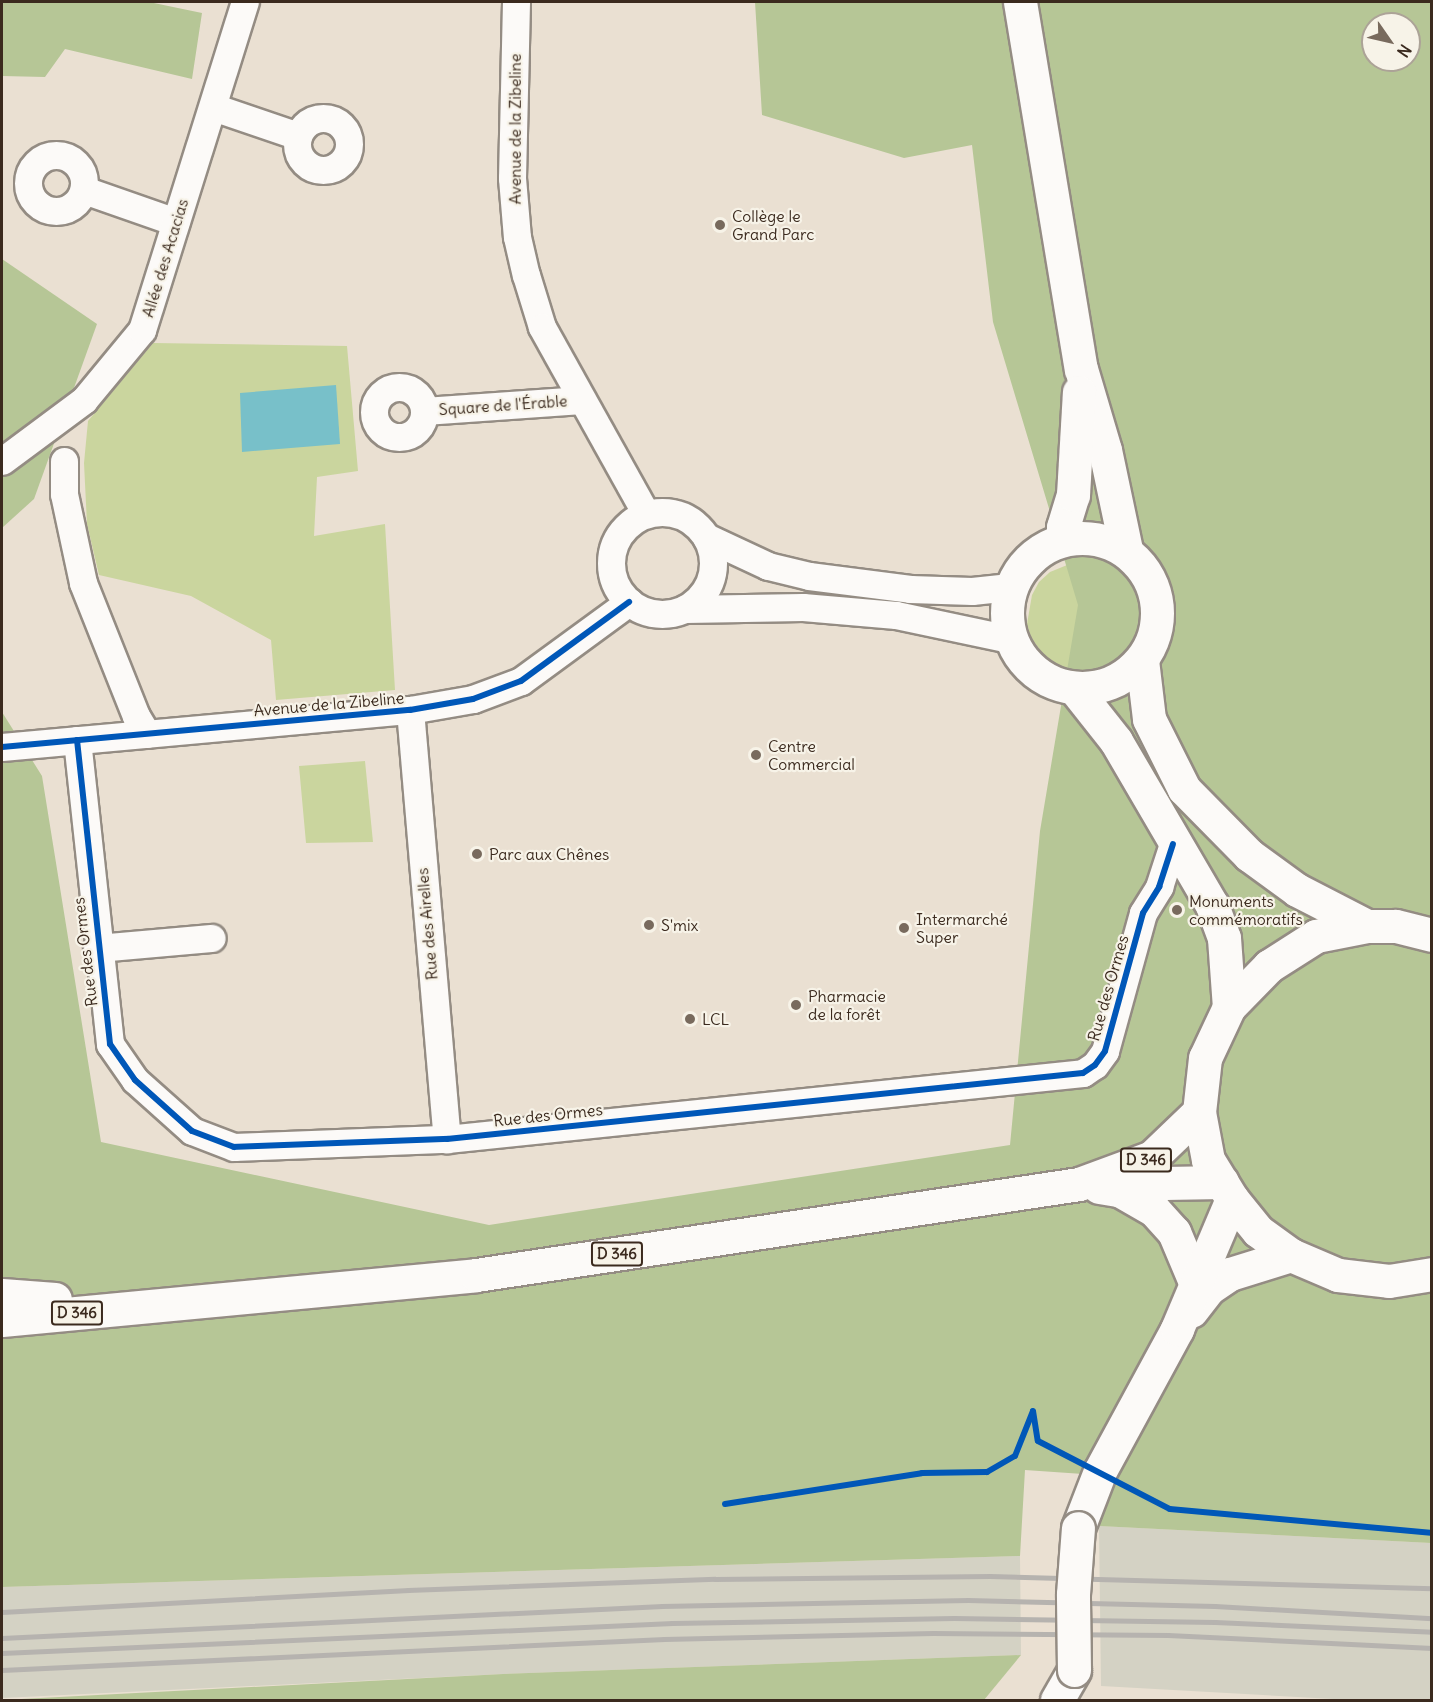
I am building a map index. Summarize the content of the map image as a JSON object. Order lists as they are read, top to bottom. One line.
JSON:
{"streets":{"main road":["D 346"],"street":["Avenue de la Zibeline","Allée des Acacias","Square de l'Érable","Rue des Airelles","Rue des Ormes"]},"crossings":[["Avenue de la Zibeline","Square de l'Érable"],["Avenue de la Zibeline","Rue des Airelles"],["Avenue de la Zibeline","Rue des Ormes"],["Rue des Airelles","Rue des Ormes"]],"places":["Collège le Grand Parc","Centre Commercial","Parc aux Chênes","Monuments commémoratifs","S'mix","Intermarché Super","Pharmacie de la forêt","LCL"],"north":"bottom right"}
